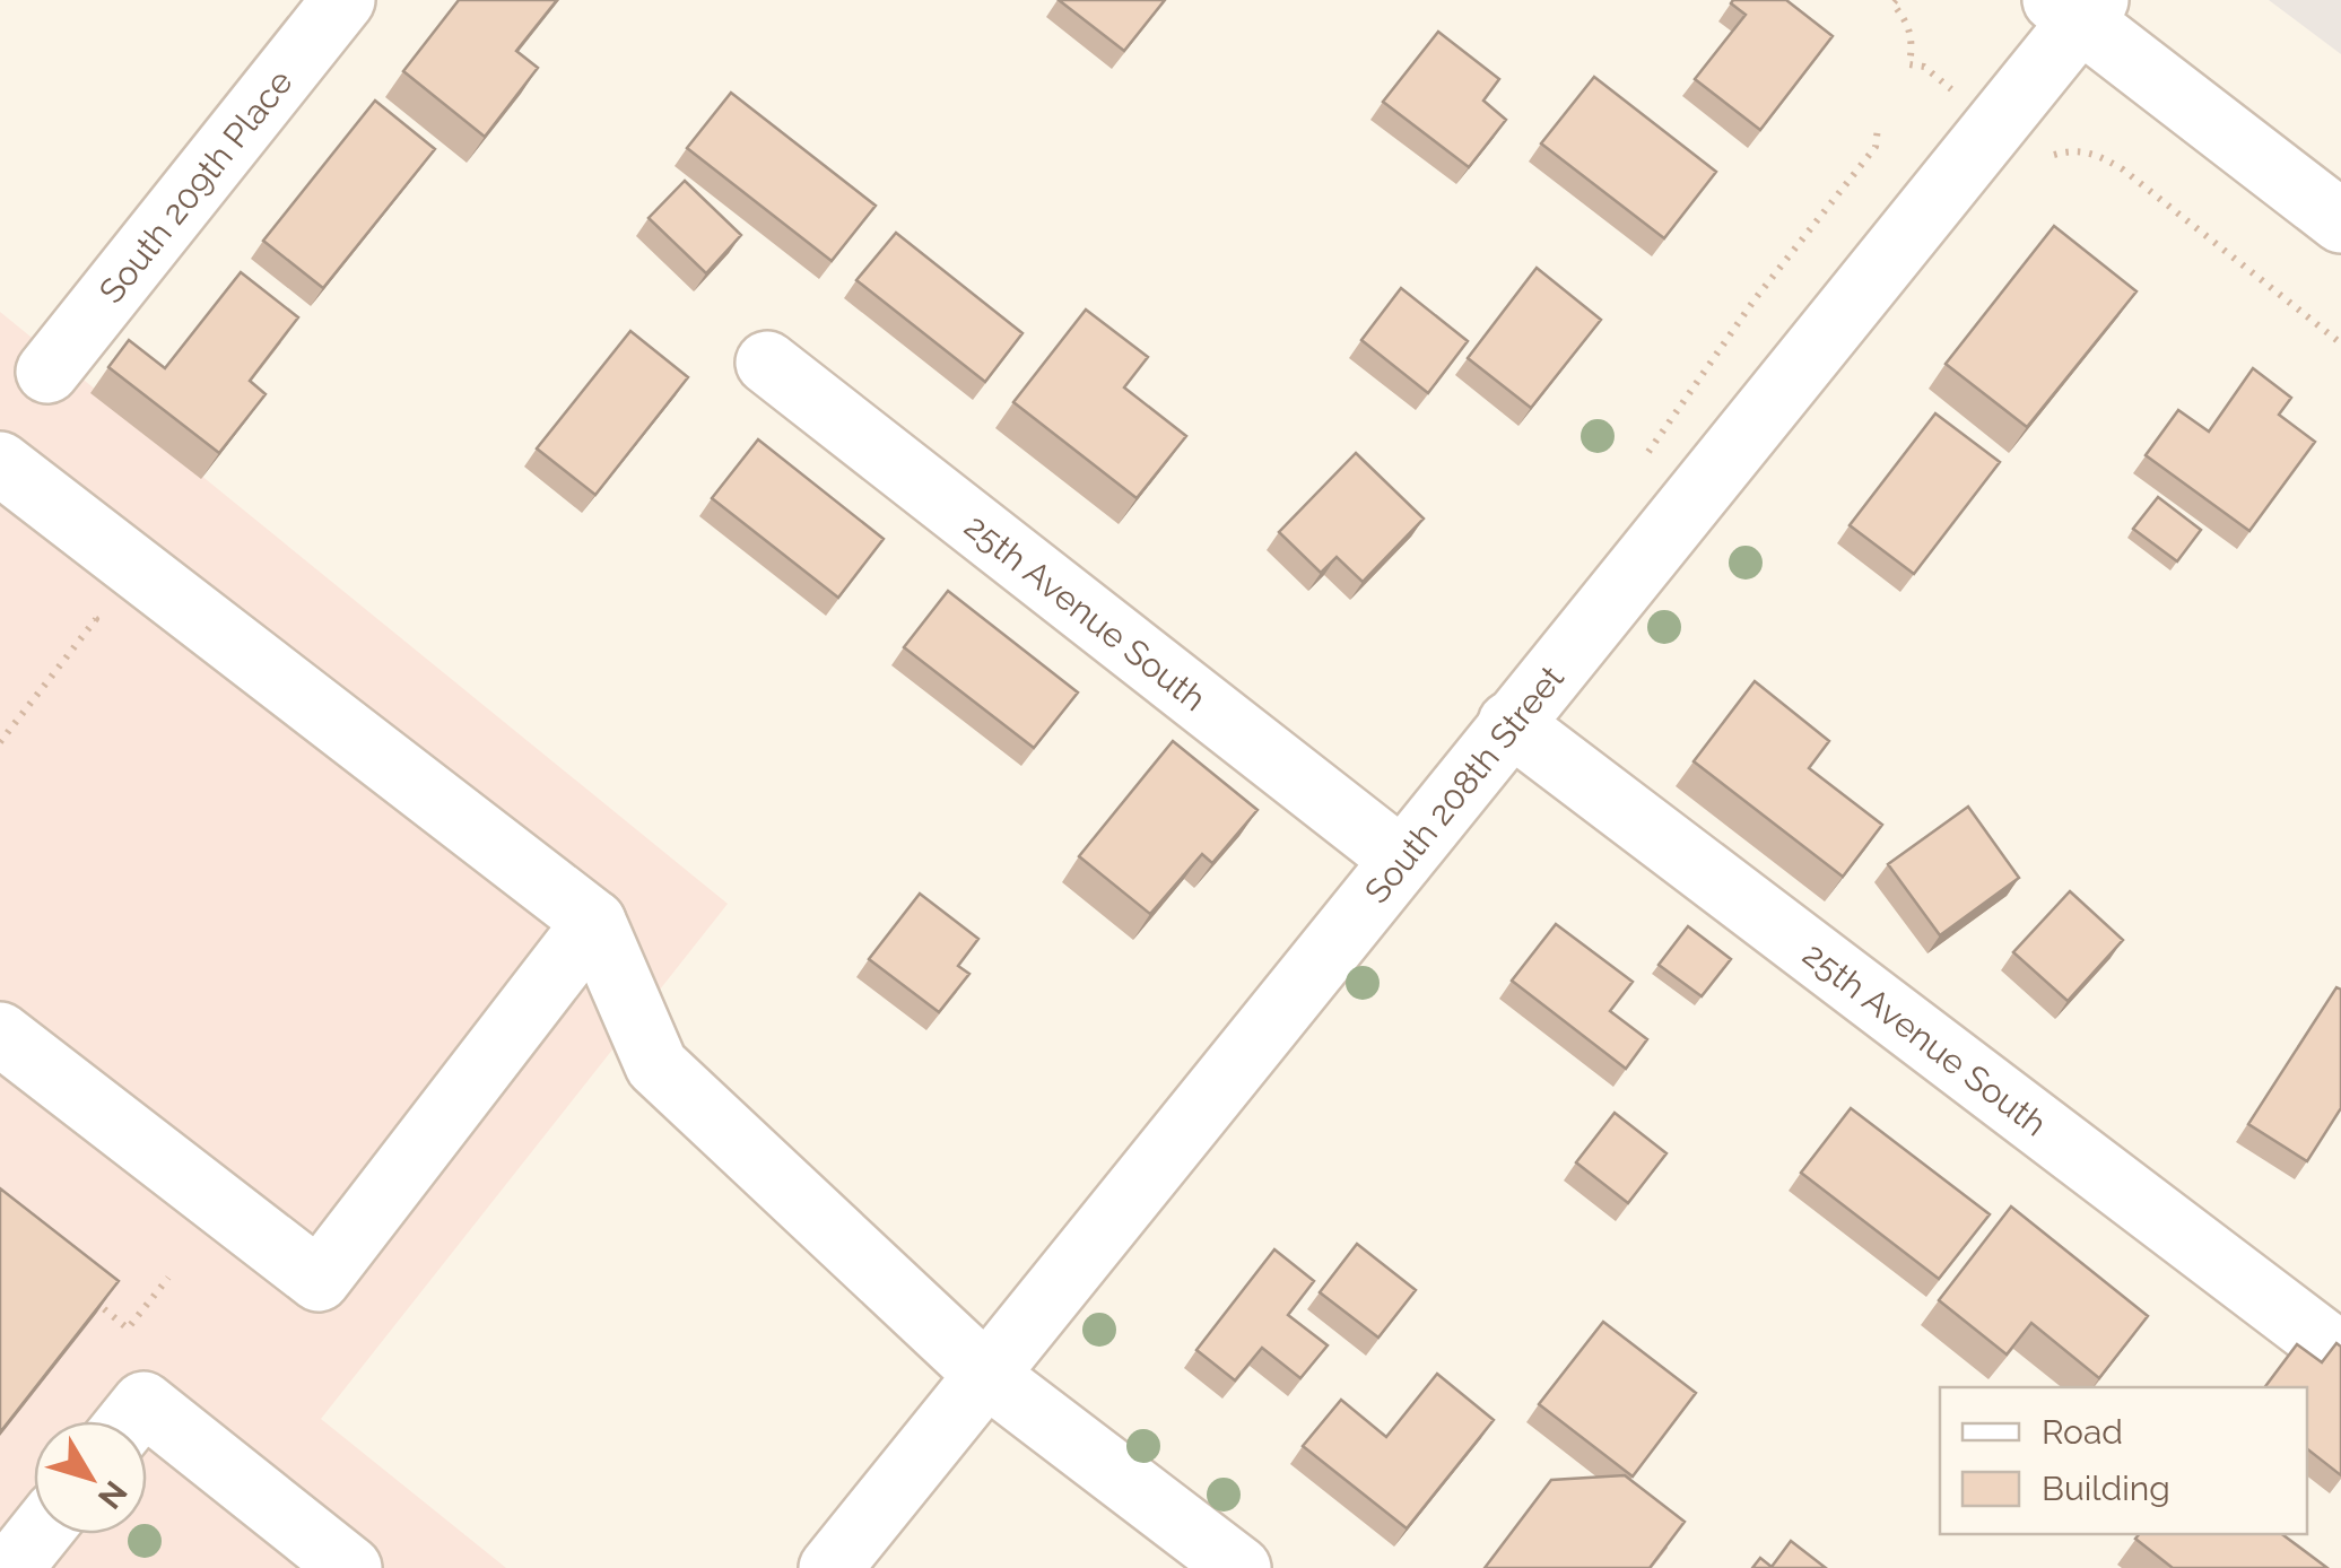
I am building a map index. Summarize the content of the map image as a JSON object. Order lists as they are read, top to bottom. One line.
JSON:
{"streets":{"street":["South 209th Place","25th Avenue South","South 208th Street"]},"crossings":[["25th Avenue South","South 208th Street"]],"legend":["Road","Building"],"north":"bottom right"}
